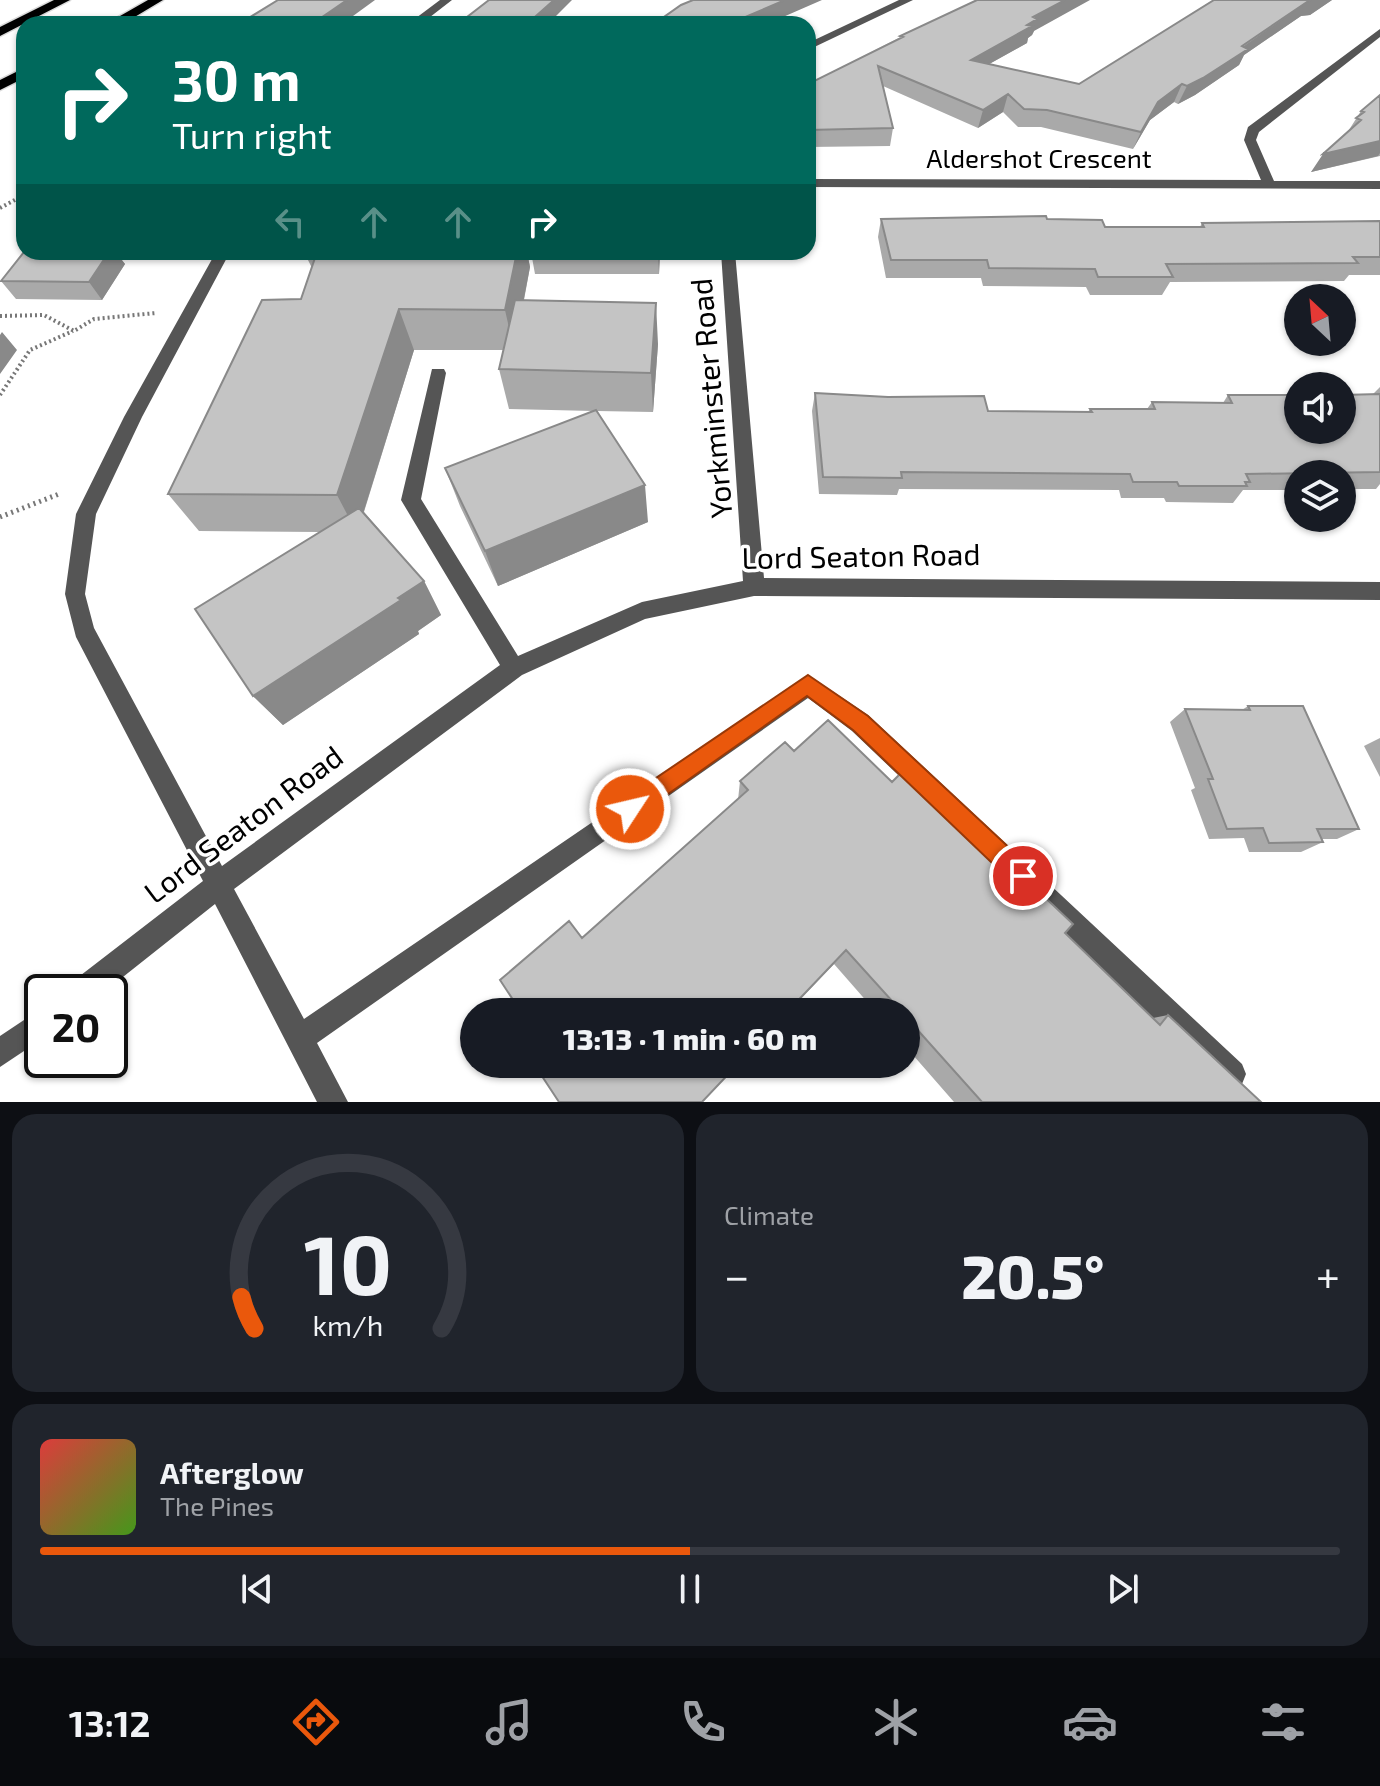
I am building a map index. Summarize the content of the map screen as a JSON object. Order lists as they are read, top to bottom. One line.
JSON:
{"streets":{"street":["Aldershot Crescent","Yorkminster Road","Lord Seaton Road"]},"crossings":[["Yorkminster Road","Lord Seaton Road"]],"north":"top left","page":{"turn":["30 m","Turn right"],"limit":"20","trip":"13:13 · 1 min · 60 m","tile":"Climate","heat":["−","20.5°","+"],"song":["Afterglow","The Pines"],"tabs":"13:12","gauge":["10","km/h"]}}
